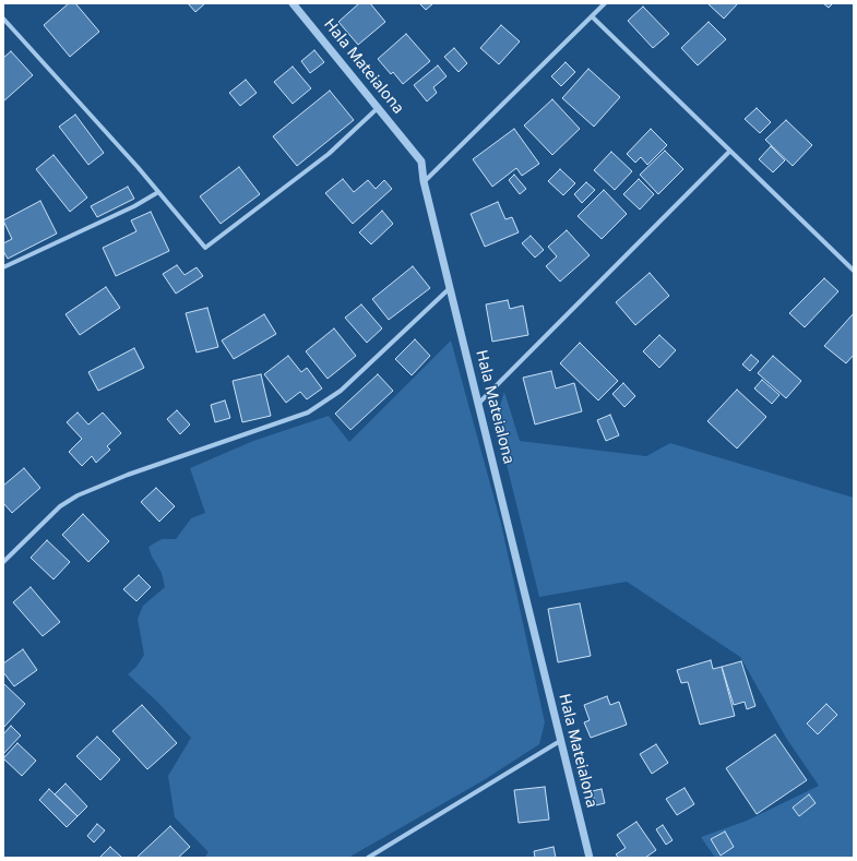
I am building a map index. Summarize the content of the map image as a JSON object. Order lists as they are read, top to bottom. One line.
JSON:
{"streets":{"street":["Hala Mateialona"]}}
